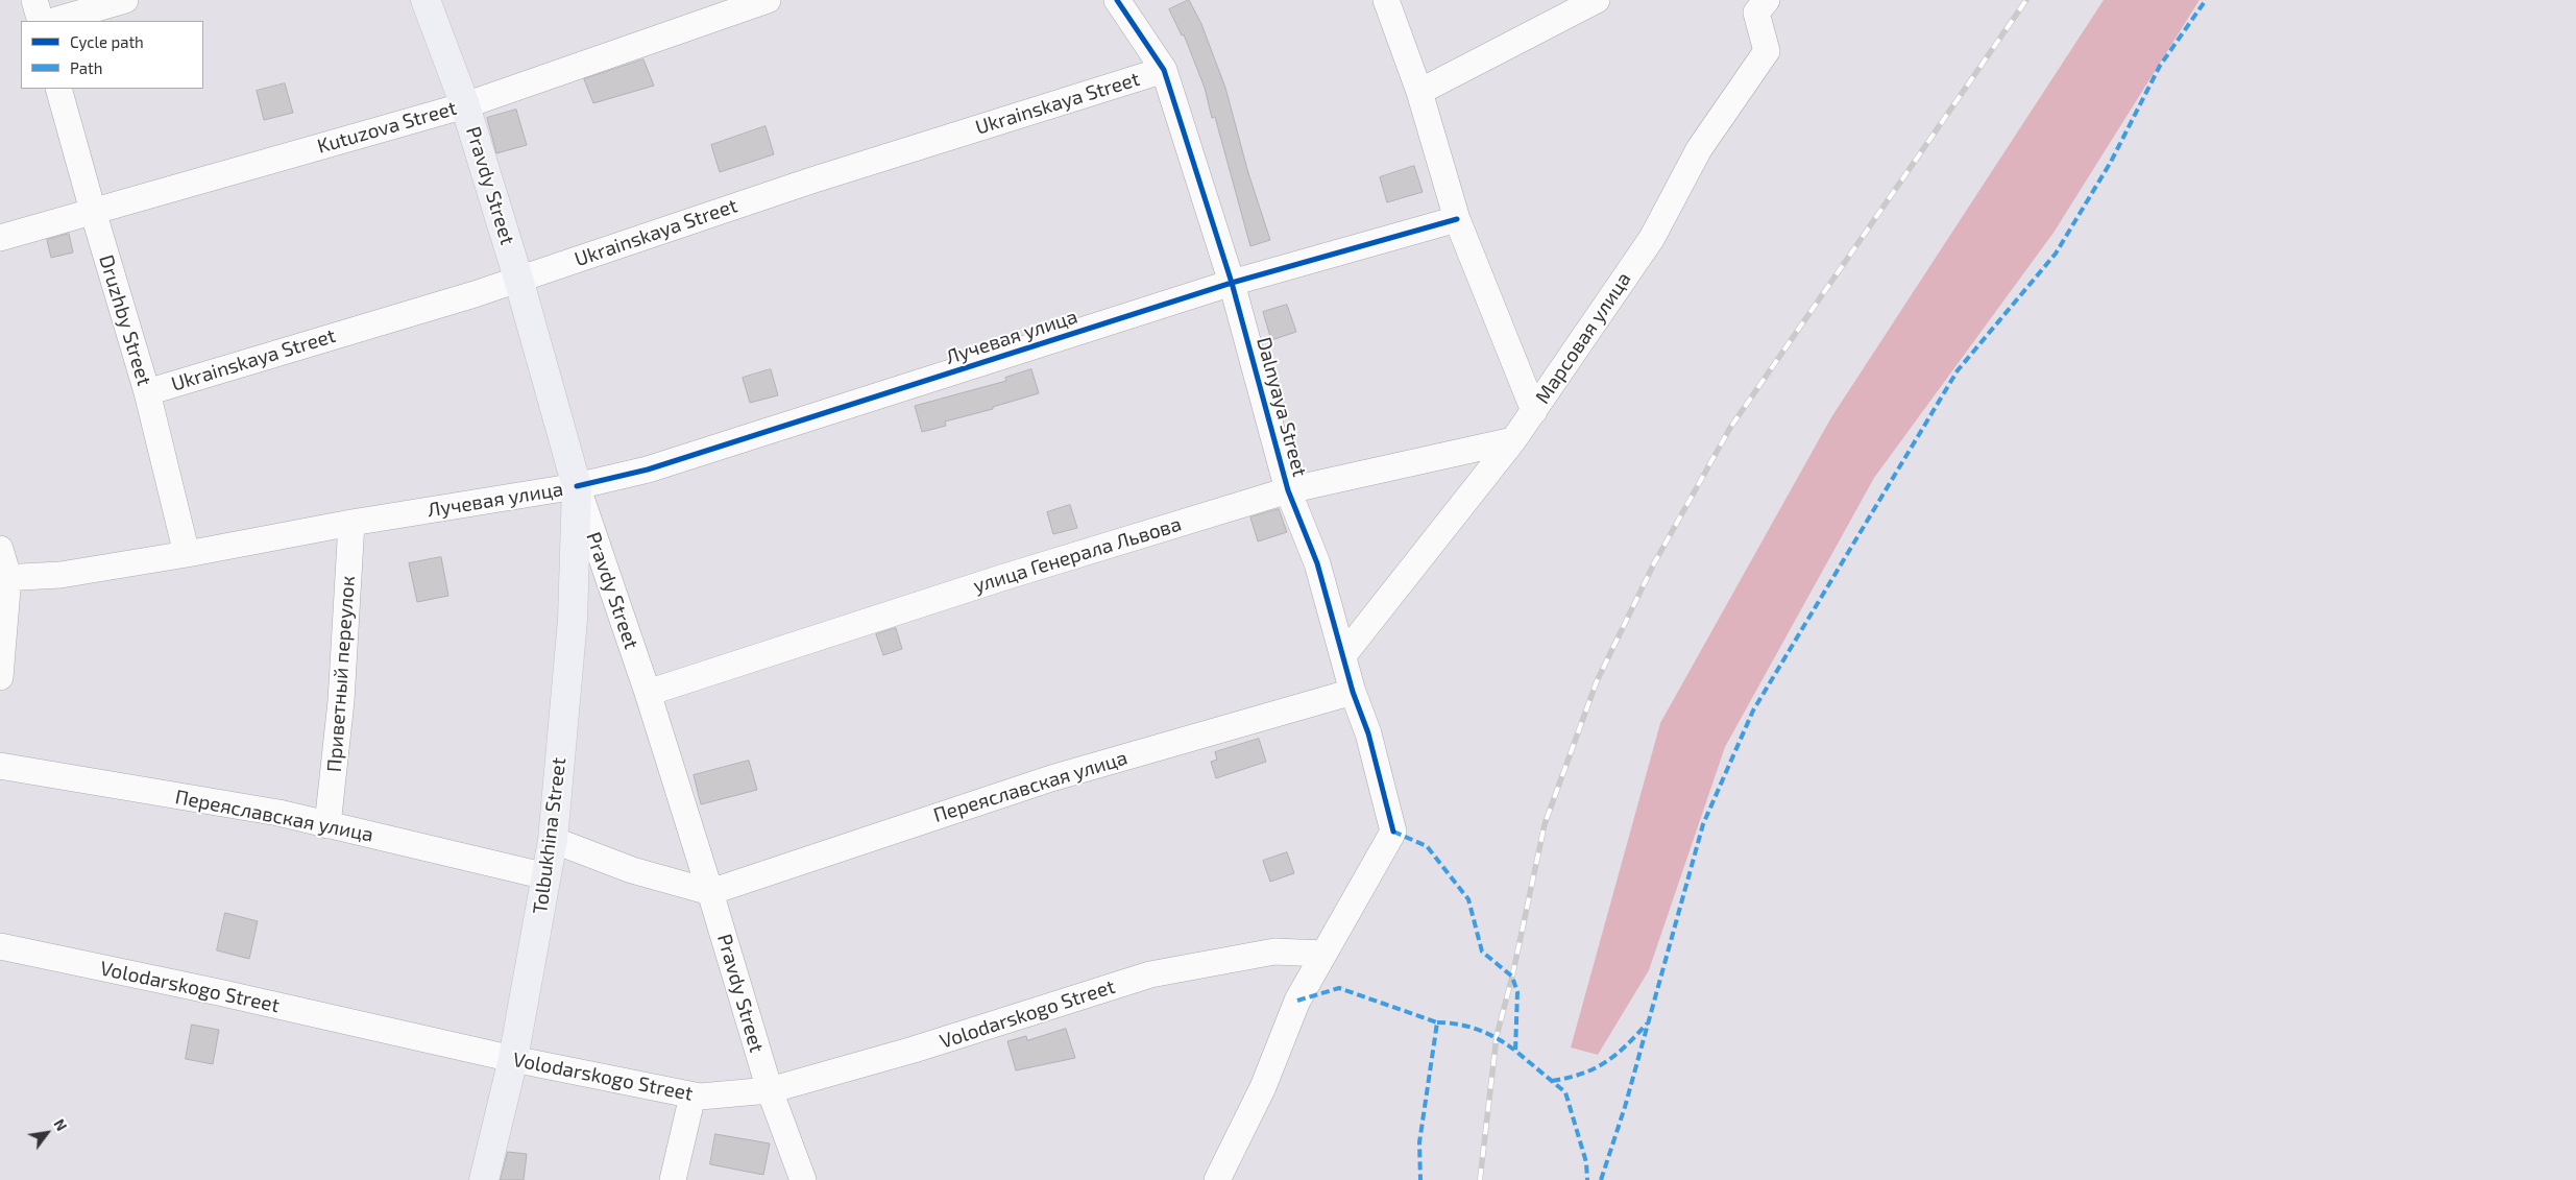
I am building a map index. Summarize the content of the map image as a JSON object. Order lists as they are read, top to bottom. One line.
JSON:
{"streets":{"main road":["Pravdy Street","Tolbukhina Street"],"street":["Ukrainskaya Street","Kutuzova Street","Druzhby Street","Лучевая улица","Марсовая улица","Dalnyaya Street","улица Генерала Львова","Приветный переулок","Переяславская улица","Volodarskogo Street"]},"crossings":[["Ukrainskaya Street","Pravdy Street"],["Ukrainskaya Street","Druzhby Street"],["Ukrainskaya Street","Dalnyaya Street"],["Kutuzova Street","Pravdy Street"],["Kutuzova Street","Druzhby Street"],["Pravdy Street","Лучевая улица"],["Pravdy Street","улица Генерала Львова"],["Pravdy Street","Переяславская улица"],["Pravdy Street","Tolbukhina Street"],["Pravdy Street","Volodarskogo Street"],["Druzhby Street","Лучевая улица"],["Лучевая улица","Dalnyaya Street"],["Лучевая улица","Приветный переулок"],["Лучевая улица","Tolbukhina Street"],["Марсовая улица","Dalnyaya Street"],["Марсовая улица","улица Генерала Львова"],["Dalnyaya Street","улица Генерала Львова"],["Dalnyaya Street","Переяславская улица"],["Dalnyaya Street","Volodarskogo Street"],["Приветный переулок","Переяславская улица"],["Переяславская улица","Tolbukhina Street"],["Tolbukhina Street","Volodarskogo Street"]],"legend":["Cycle path","Path"],"north":"top right"}
